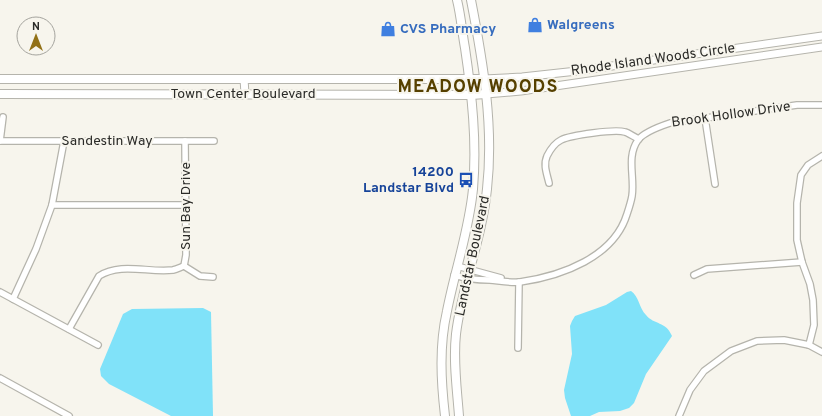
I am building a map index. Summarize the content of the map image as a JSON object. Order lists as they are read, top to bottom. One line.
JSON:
{"streets":{"main road":["Town Center Boulevard","Landstar Boulevard"],"street":["Rhode Island Woods Circle","Brook Hollow Drive","Sandestin Way","Sun Bay Drive"]},"crossings":[["Rhode Island Woods Circle","Town Center Boulevard"],["Rhode Island Woods Circle","Landstar Boulevard"],["Town Center Boulevard","Landstar Boulevard"],["Sandestin Way","Sun Bay Drive"]],"districts":["MEADOW WOODS"],"places":{"shop":["Walgreens","CVS Pharmacy"],"bus stop":["14200 Landstar Blvd"]},"north":"top"}
